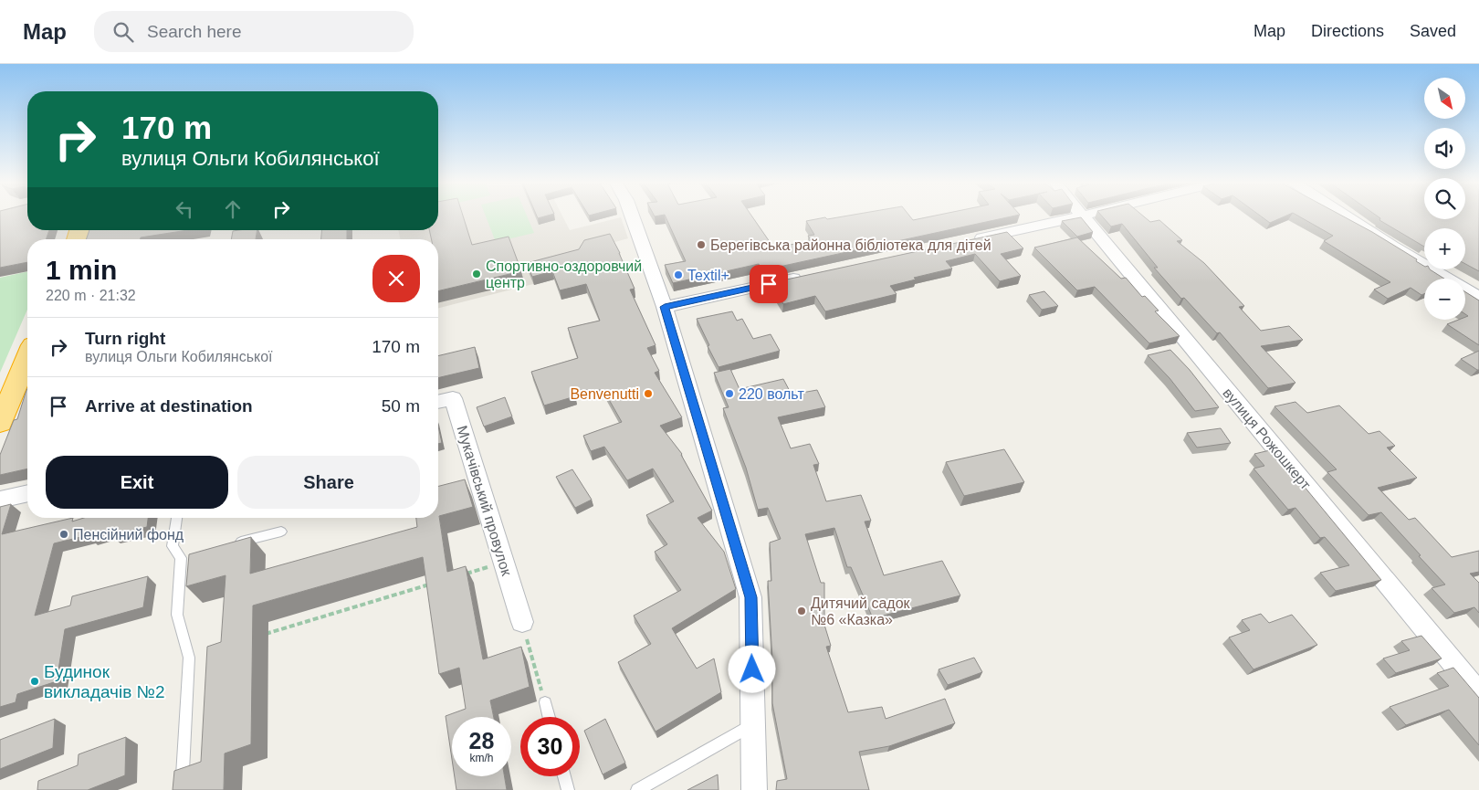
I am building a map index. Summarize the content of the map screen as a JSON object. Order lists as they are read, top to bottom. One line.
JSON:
{"streets":{"street":["вулиця Рожошкерт","Мукачівський провулок"]},"places":["Берегівська районна бібліотека для дітей","Спортивно-оздоровчий центр","Textil+","Benvenutti","220 вольт","Пенсійний фонд","Дитячий садок №6 «Казка»","Будинок викладачів №2"],"north":"bottom right","page":{"header":"Map","search":"Search here","nav":["Map","Directions","Saved"],"map_buttons":["+","−"],"turn":["170 m","вулиця Ольги Кобилянської"],"heading":["1 min","220 m · 21:32"],"list":[{"name":"Turn right","note":"вулиця Ольги Кобилянської","value":"170 m"},{"name":"Arrive at destination","value":"50 m"}],"buttons":["Exit","Share"],"speed":"28 km/h","limit":"30"}}
